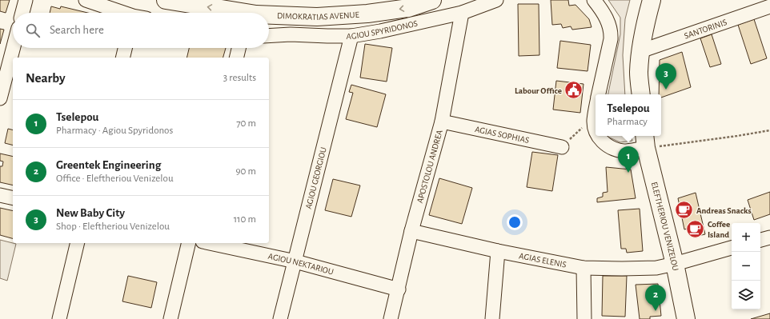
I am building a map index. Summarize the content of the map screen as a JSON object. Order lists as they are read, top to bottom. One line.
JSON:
{"streets":{"main road":["DIMOKRATIAS AVENUE","ELEFTHERIOU VENIZELOU"],"street":["AGIOU SPYRIDONOS","SANTORINIS","AGIAS SOPHIAS","APOSTOLOU ANDREA","AGIOU GEORGIOU","AGIAS ELENIS","AGIOU NEKTARIOU"]},"crossings":[["AGIOU SPYRIDONOS","APOSTOLOU ANDREA"],["AGIOU SPYRIDONOS","AGIOU GEORGIOU"],["AGIAS SOPHIAS","APOSTOLOU ANDREA"],["APOSTOLOU ANDREA","AGIAS ELENIS"],["APOSTOLOU ANDREA","AGIOU NEKTARIOU"],["AGIOU GEORGIOU","AGIOU NEKTARIOU"],["ELEFTHERIOU VENIZELOU","AGIAS ELENIS"]],"one_way":["DIMOKRATIAS AVENUE"],"places":{"public building":["Labour Office"],"cafe":["Andreas Snacks","Coffee Island"]},"page":{"search":"Search here","heading":["Nearby","3 results"],"pins":["3","1","2"],"popup":["Tselepou","Pharmacy"],"list":[{"mark":"1","name":"Tselepou","note":"Pharmacy · Agiou Spyridonos","value":"70 m"},{"mark":"2","name":"Greentek Engineering","note":"Office · Eleftheriou Venizelou","value":"90 m"},{"mark":"3","name":"New Baby City","note":"Shop · Eleftheriou Venizelou","value":"110 m"}],"map_buttons":["+","−"]}}
